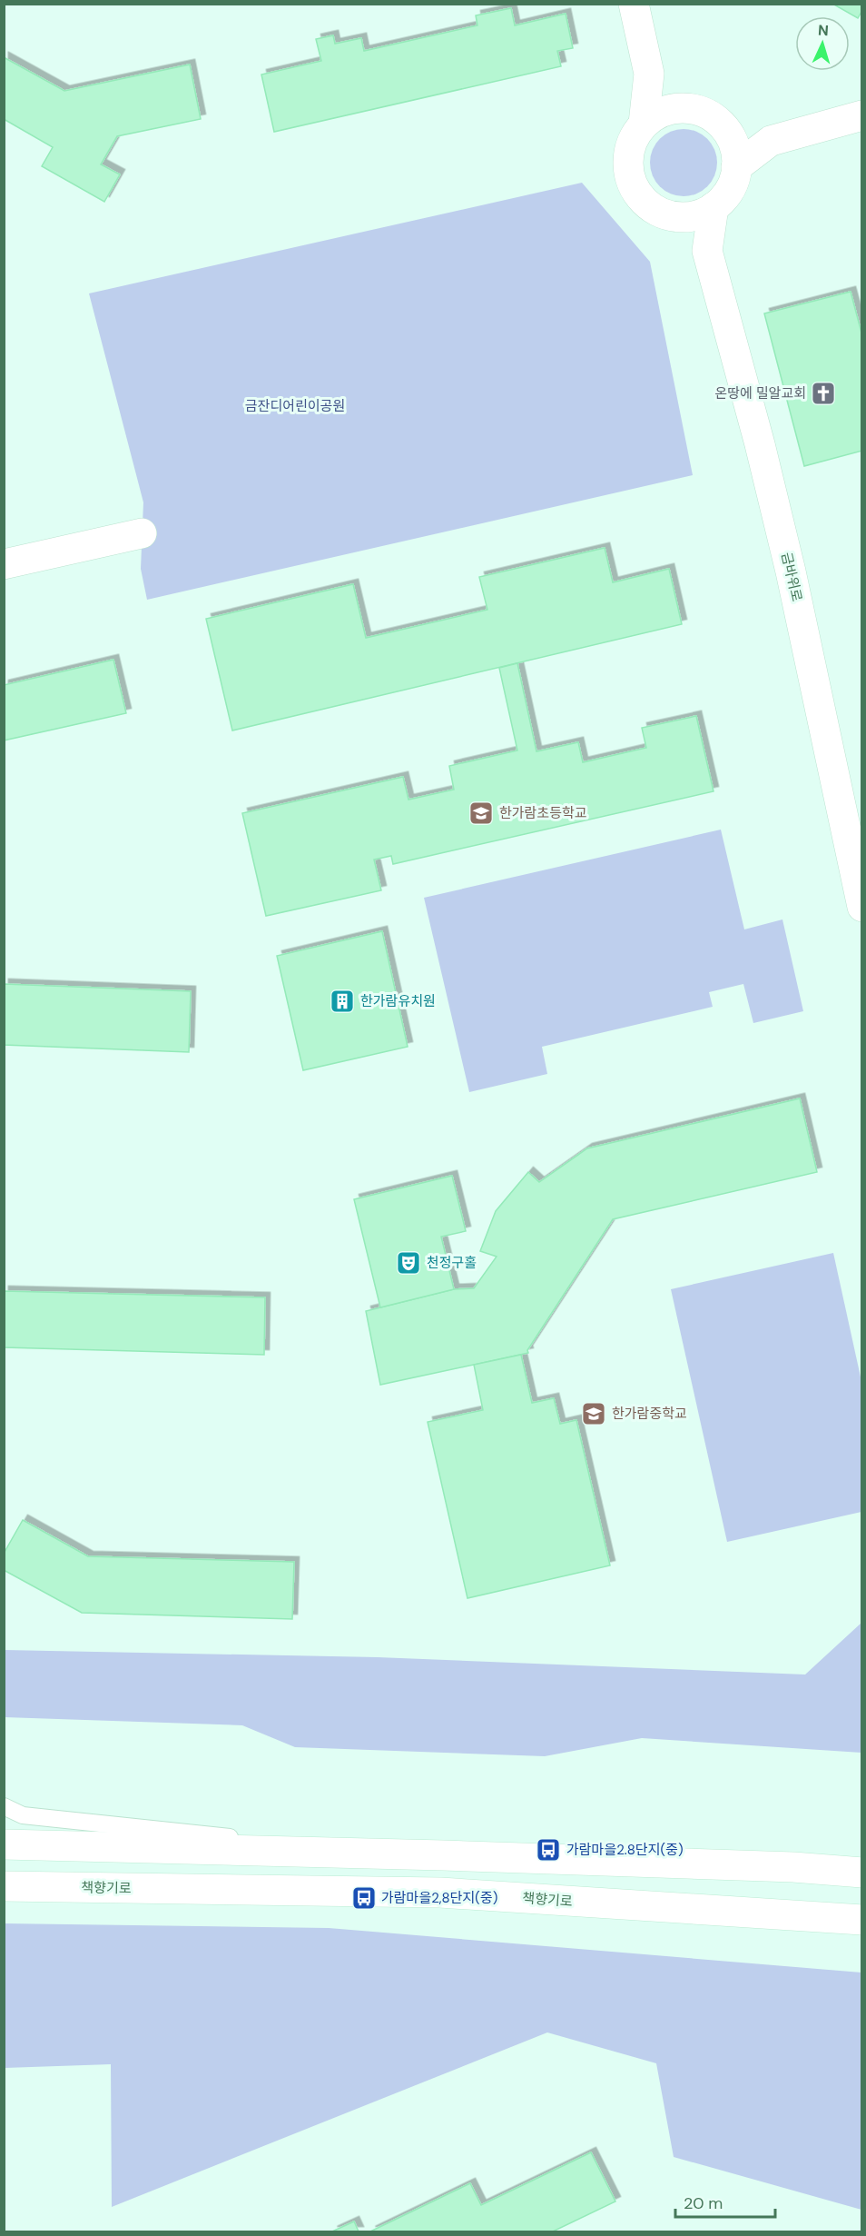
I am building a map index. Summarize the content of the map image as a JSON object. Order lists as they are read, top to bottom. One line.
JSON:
{"streets":{"main road":["금바위로","책향기로"]},"parks":["금잔디어린이공원"],"places":{"church":["온땅에 밀알교회"],"school or university":["한가람초등학교","한가람중학교"],"building":["한가람유치원"],"theatre":["천정구홀"],"bus stop":["가람마을2.8단지(중)","가람마을2,8단지(중)"]},"scale_bar":"20 m","north":"top"}
